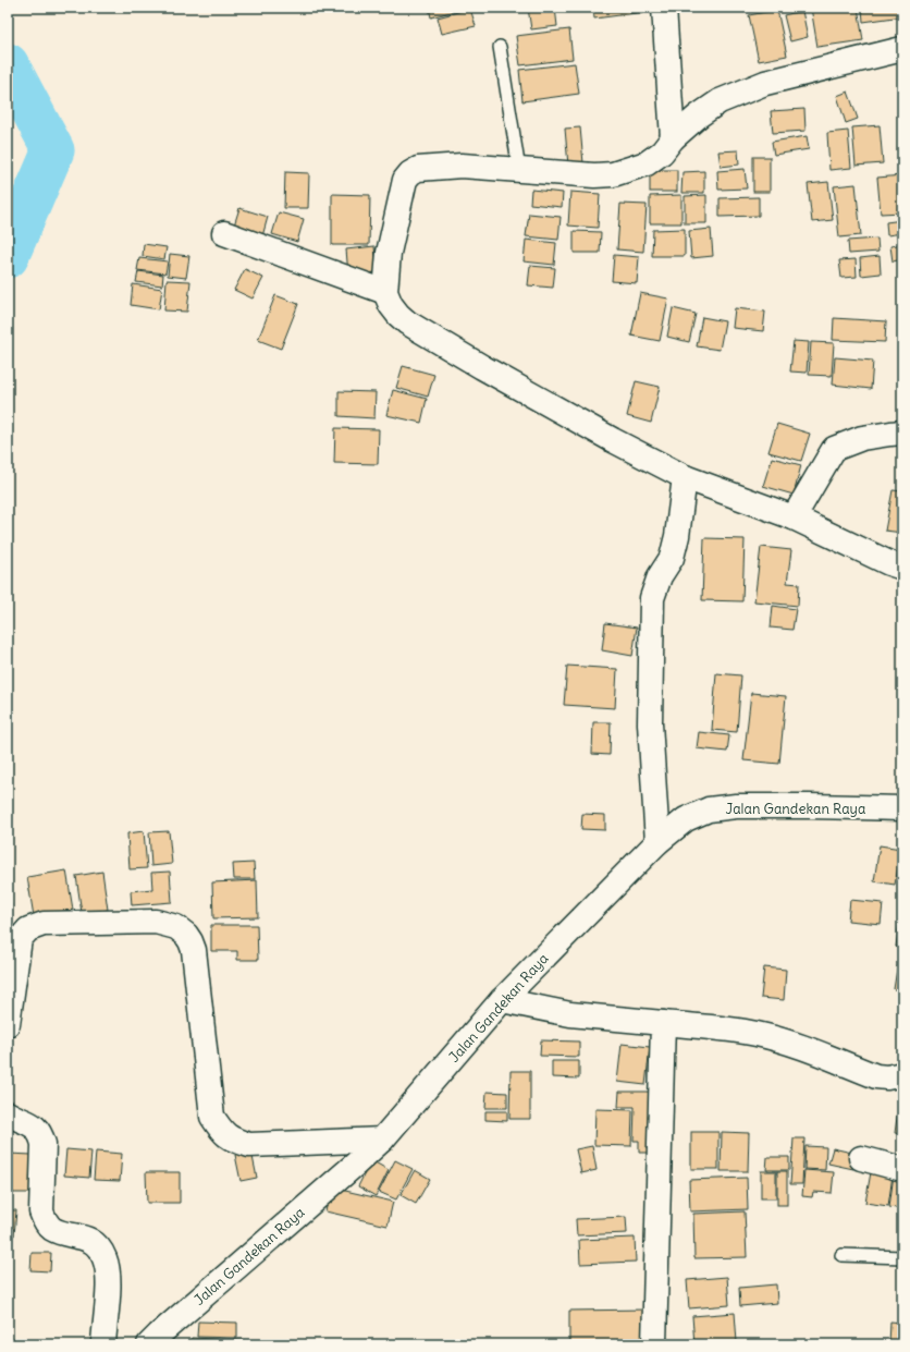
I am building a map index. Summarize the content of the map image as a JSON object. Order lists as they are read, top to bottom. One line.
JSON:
{"streets":{"street":["Jalan Gandekan Raya"]}}
